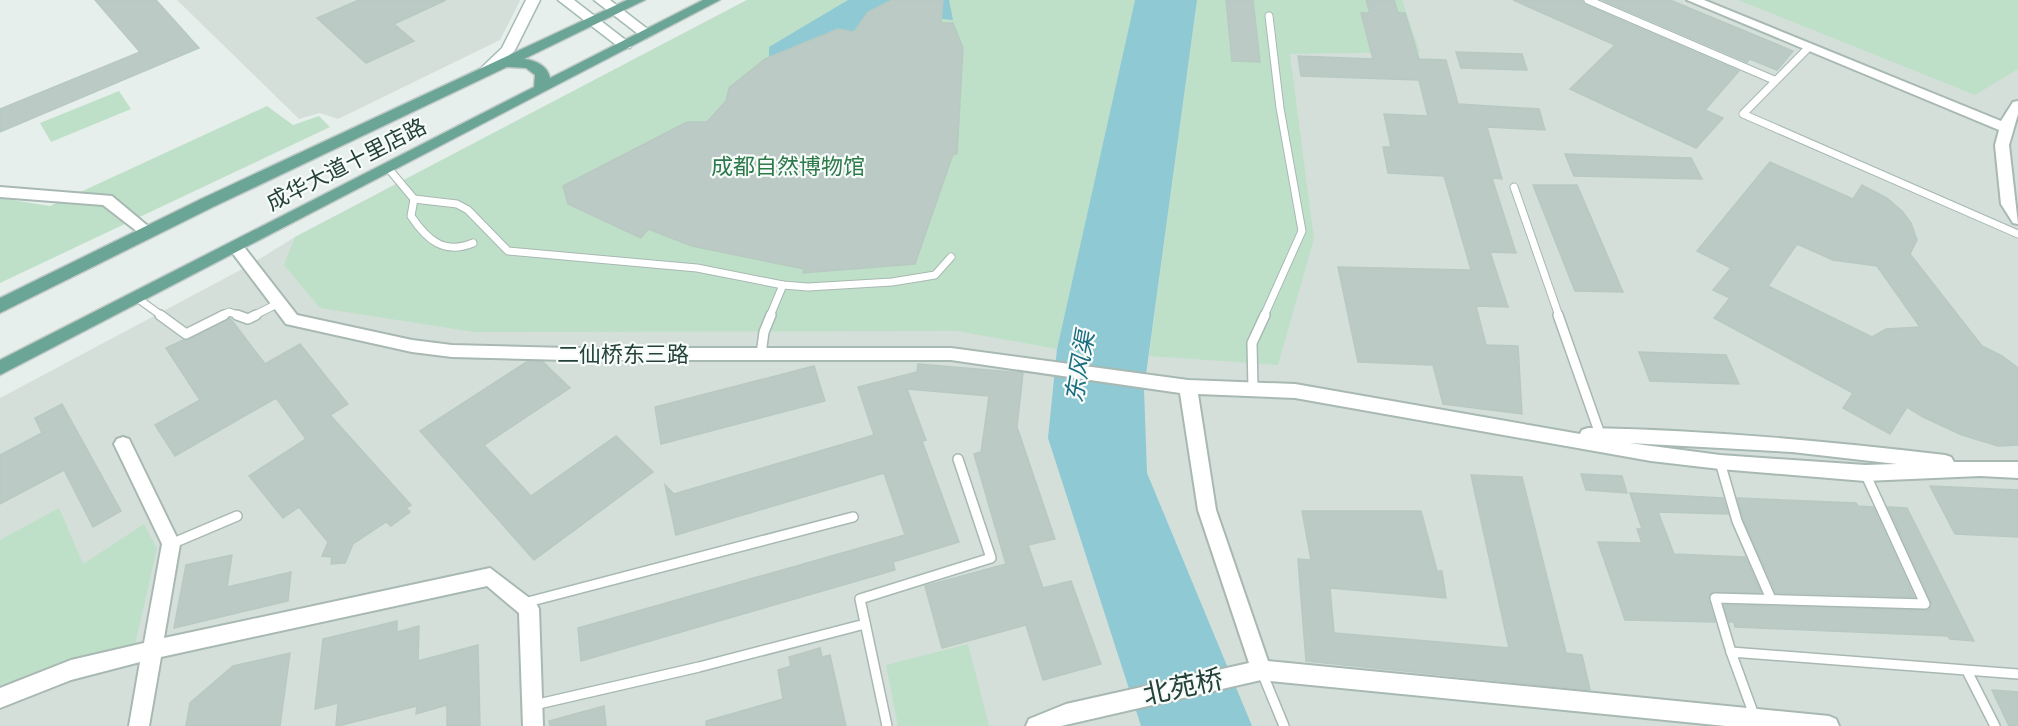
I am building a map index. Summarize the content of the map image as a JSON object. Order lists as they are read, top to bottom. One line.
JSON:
{"streets":{"main road":["成华大道十里店路"],"street":["二仙桥东三路","北苑桥"]},"crossings":[["成华大道十里店路","二仙桥东三路"]],"water":["东风渠"],"parks":["成都自然博物馆"]}
